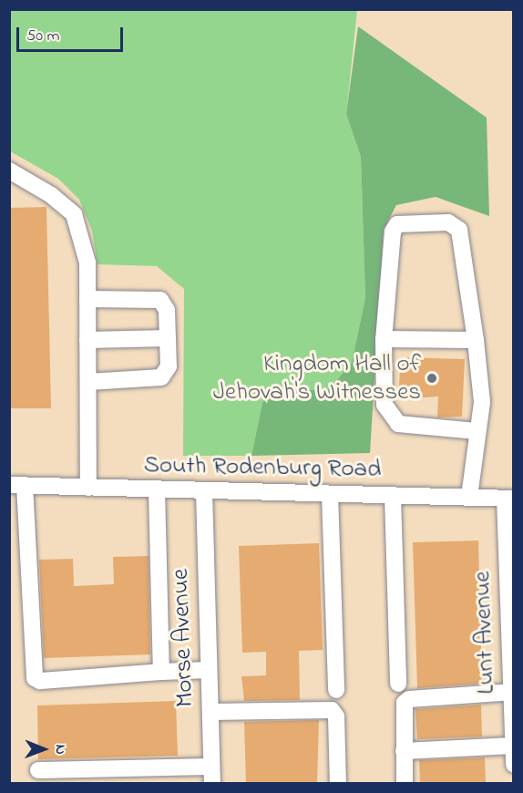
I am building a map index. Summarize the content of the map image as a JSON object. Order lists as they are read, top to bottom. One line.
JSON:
{"streets":{"street":["South Rodenburg Road","Lunt Avenue","Morse Avenue"]},"crossings":[["South Rodenburg Road","Lunt Avenue"],["South Rodenburg Road","Morse Avenue"]],"places":["Kingdom Hall of Jehovah's Witnesses"],"scale_bar":"50 m","north":"right"}
